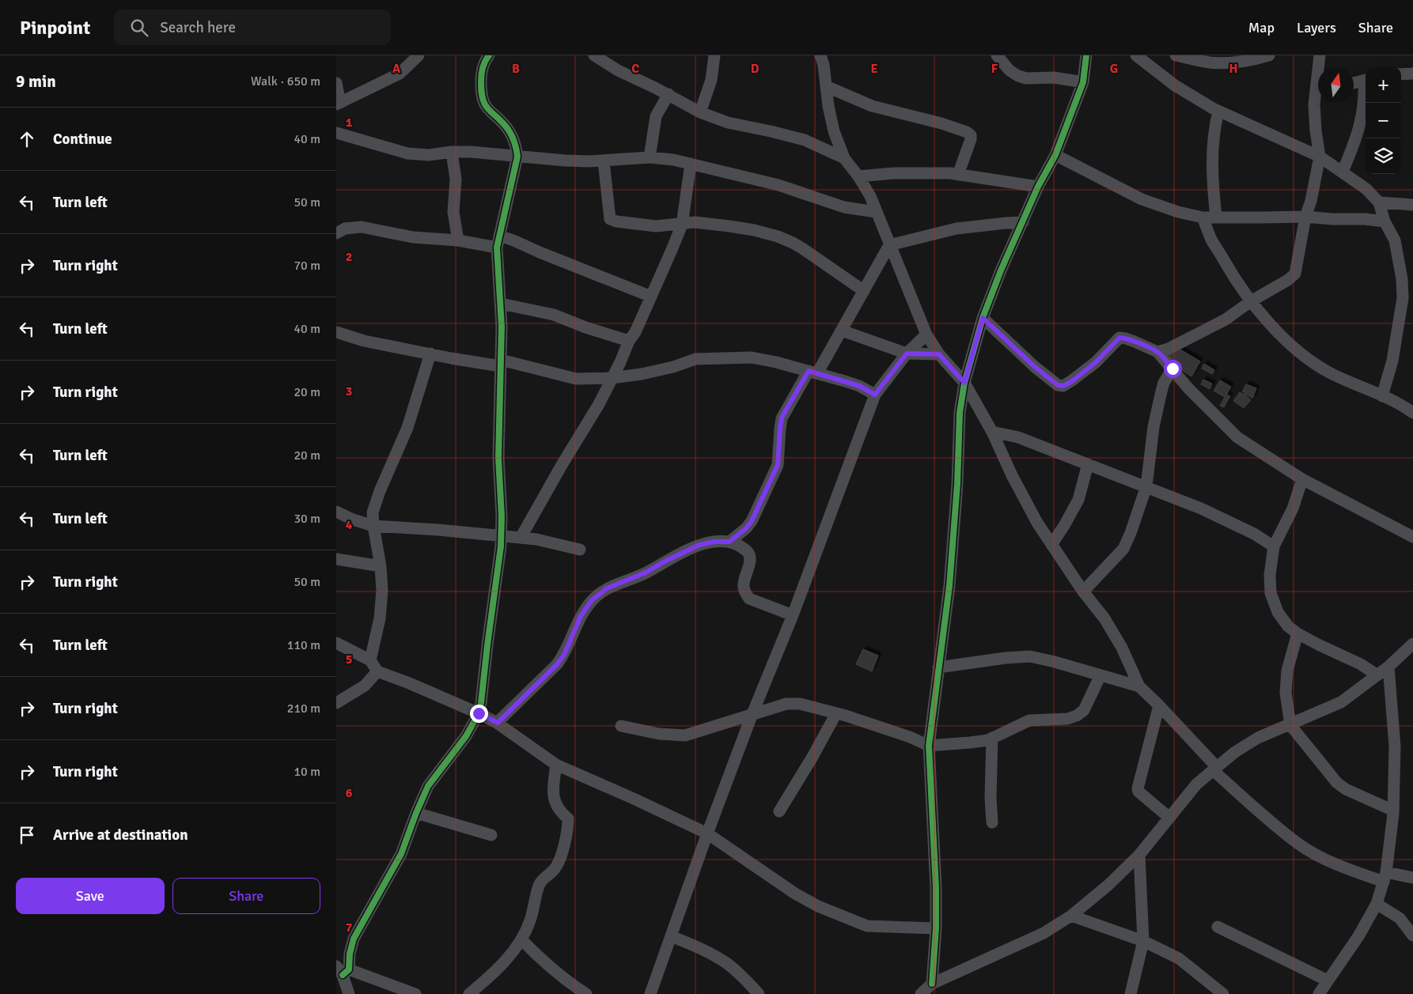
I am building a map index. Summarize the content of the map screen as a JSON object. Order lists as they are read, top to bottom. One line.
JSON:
{"north":"top","page":{"header":"Pinpoint","search":"Search here","nav":["Map","Layers","Share"],"heading":["9 min","Walk · 650 m"],"map_buttons":["+","−"],"list":[["Continue","40 m"],["Turn left","50 m"],["Turn right","70 m"],["Turn left","40 m"],["Turn right","20 m"],["Turn left","20 m"],["Turn left","30 m"],["Turn right","50 m"],["Turn left","110 m"],["Turn right","210 m"],["Turn right","10 m"],"Arrive at destination"],"buttons":["Save","Share"]},"grid":{"columns":["A","B","C","D","E","F","G","H"],"rows":["1","2","3","4","5","6","7"]}}
